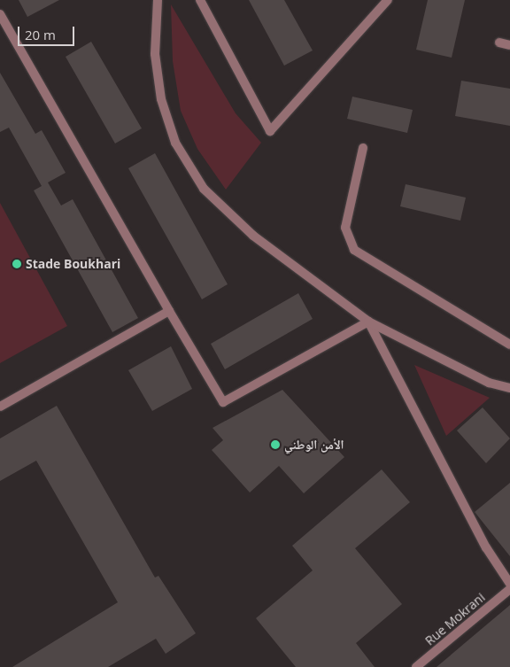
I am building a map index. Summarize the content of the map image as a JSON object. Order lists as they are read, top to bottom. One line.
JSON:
{"streets":{"street":["Rue Mokrani"]},"places":["Stade Boukhari","الأمن الوطني"],"scale_bar":"20 m"}
